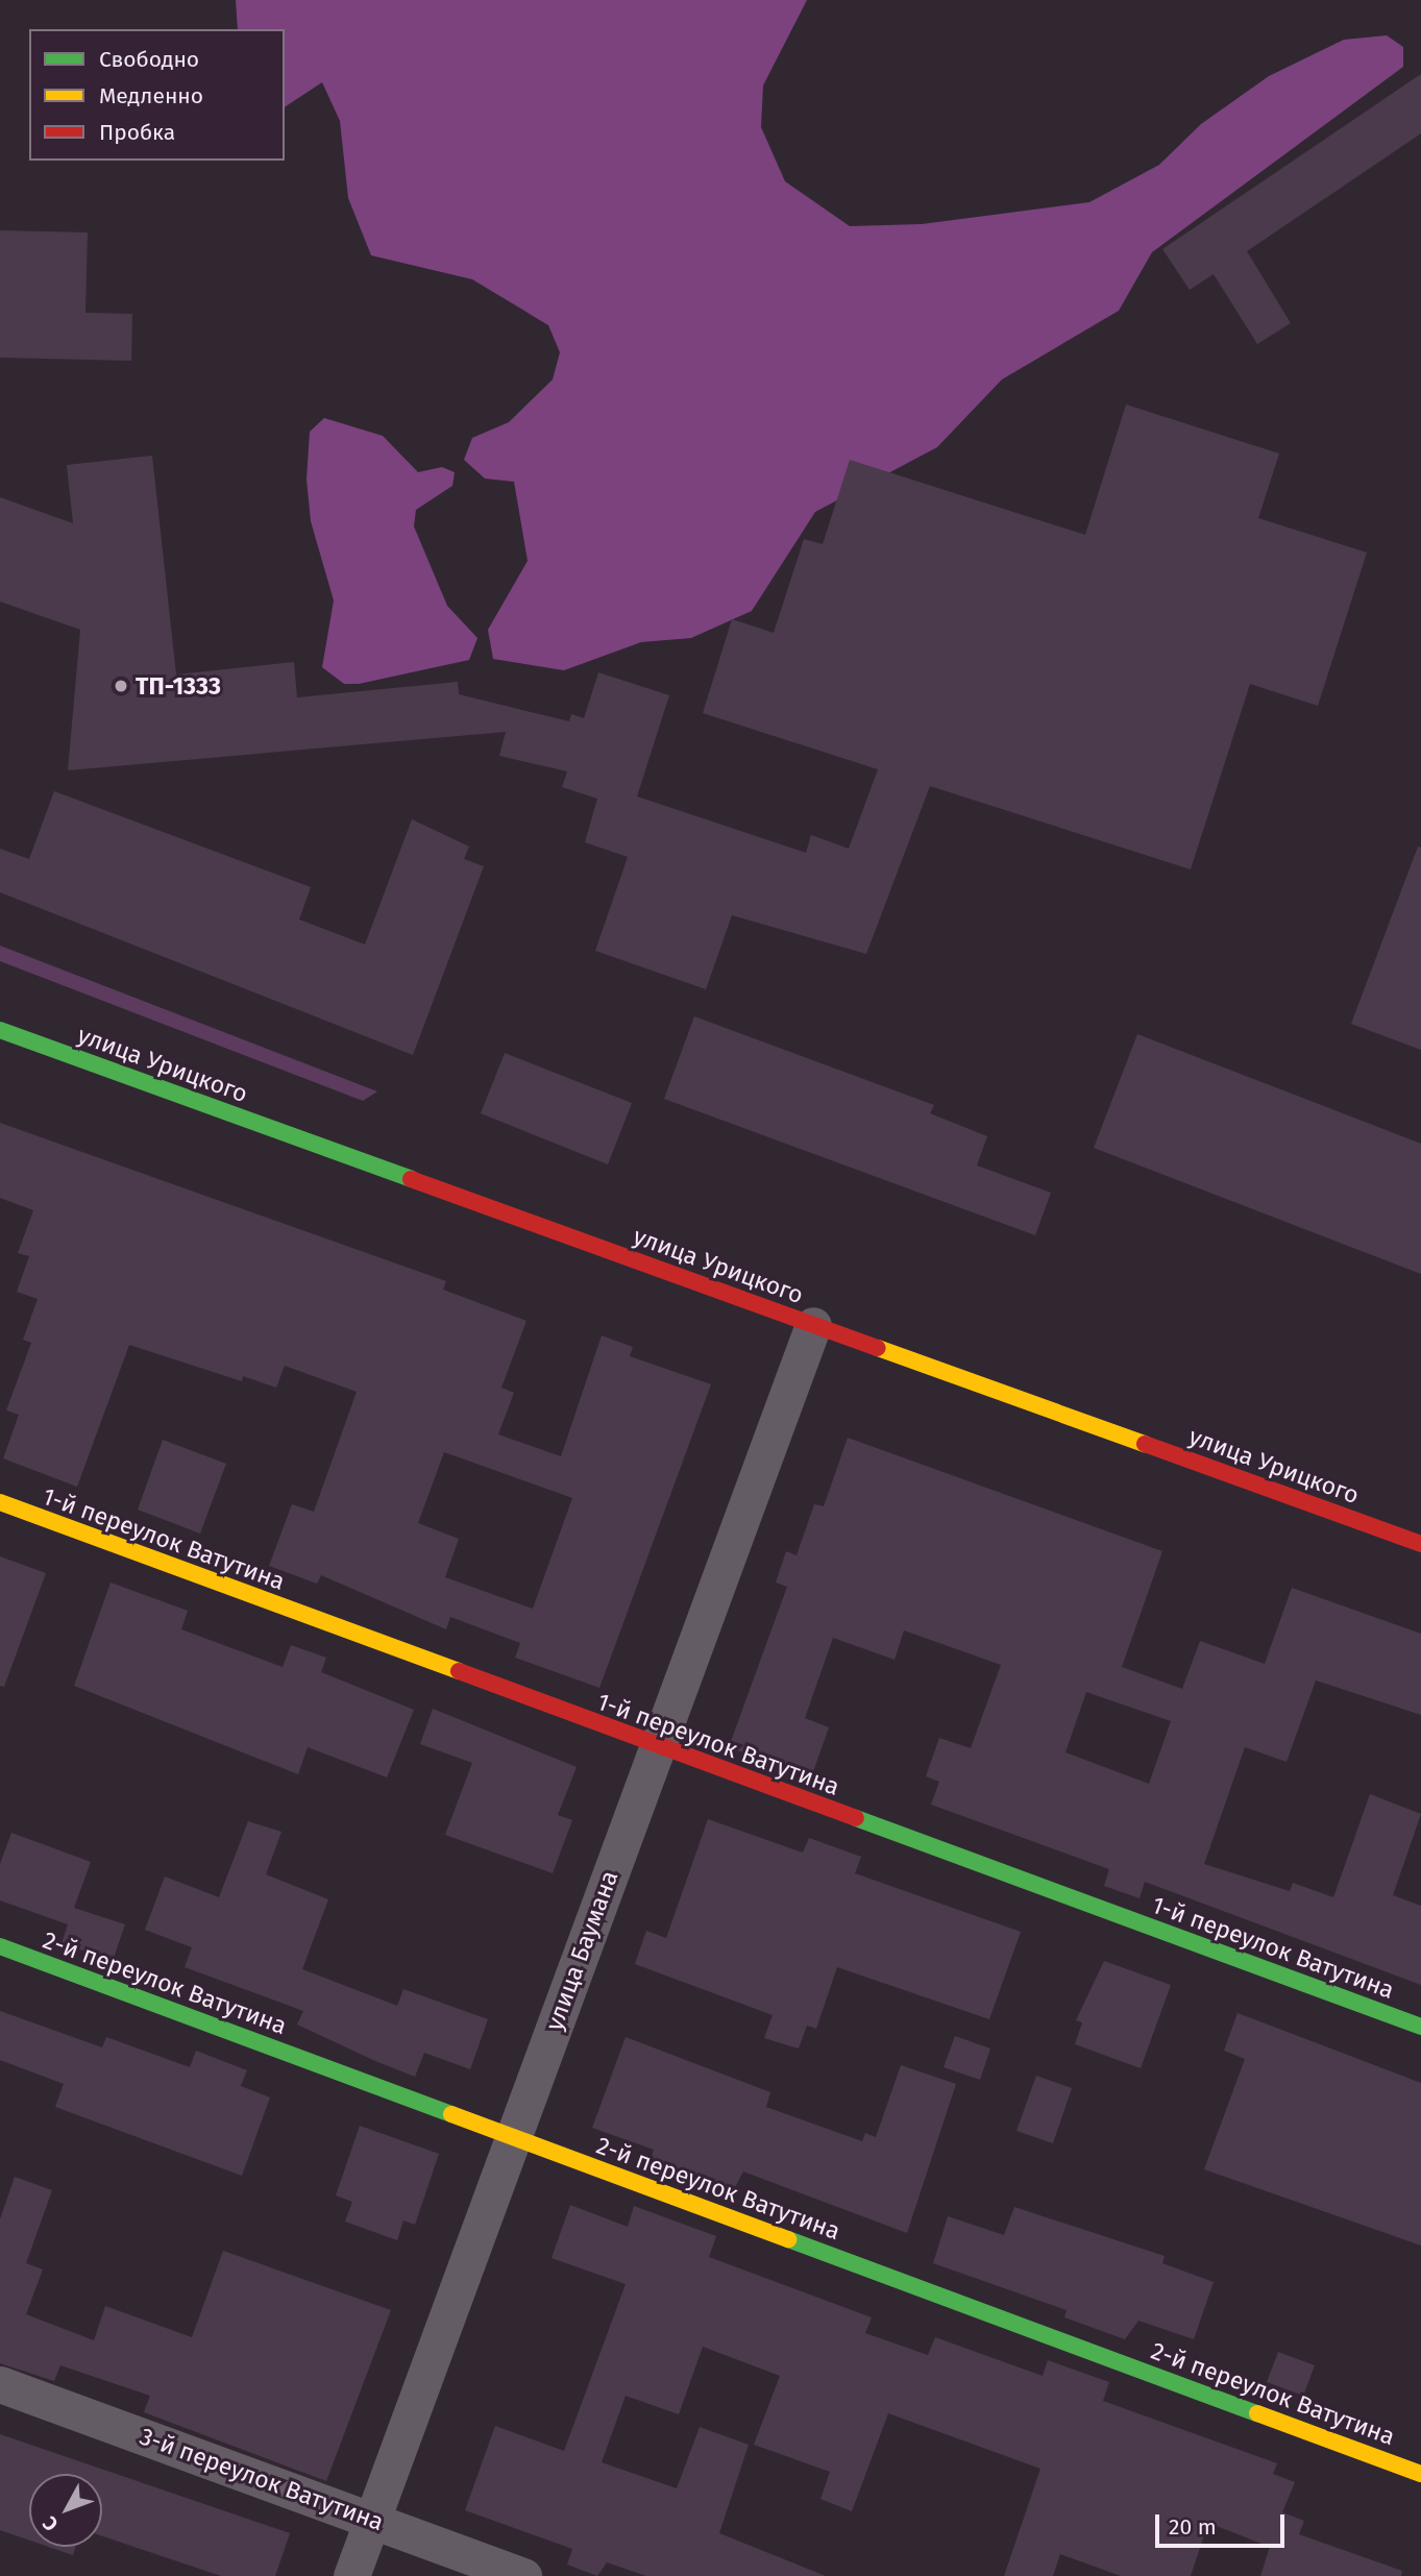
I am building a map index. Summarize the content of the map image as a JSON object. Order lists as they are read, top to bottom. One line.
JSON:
{"streets":{"street":["улица Урицкого","1-й переулок Ватутина","улица Баумана","2-й переулок Ватутина","3-й переулок Ватутина"]},"crossings":[["улица Урицкого","улица Баумана"],["1-й переулок Ватутина","улица Баумана"],["улица Баумана","2-й переулок Ватутина"],["улица Баумана","3-й переулок Ватутина"]],"places":["ТП-1333"],"legend":["Свободно","Медленно","Пробка"],"scale_bar":"20 m","north":"bottom left"}
